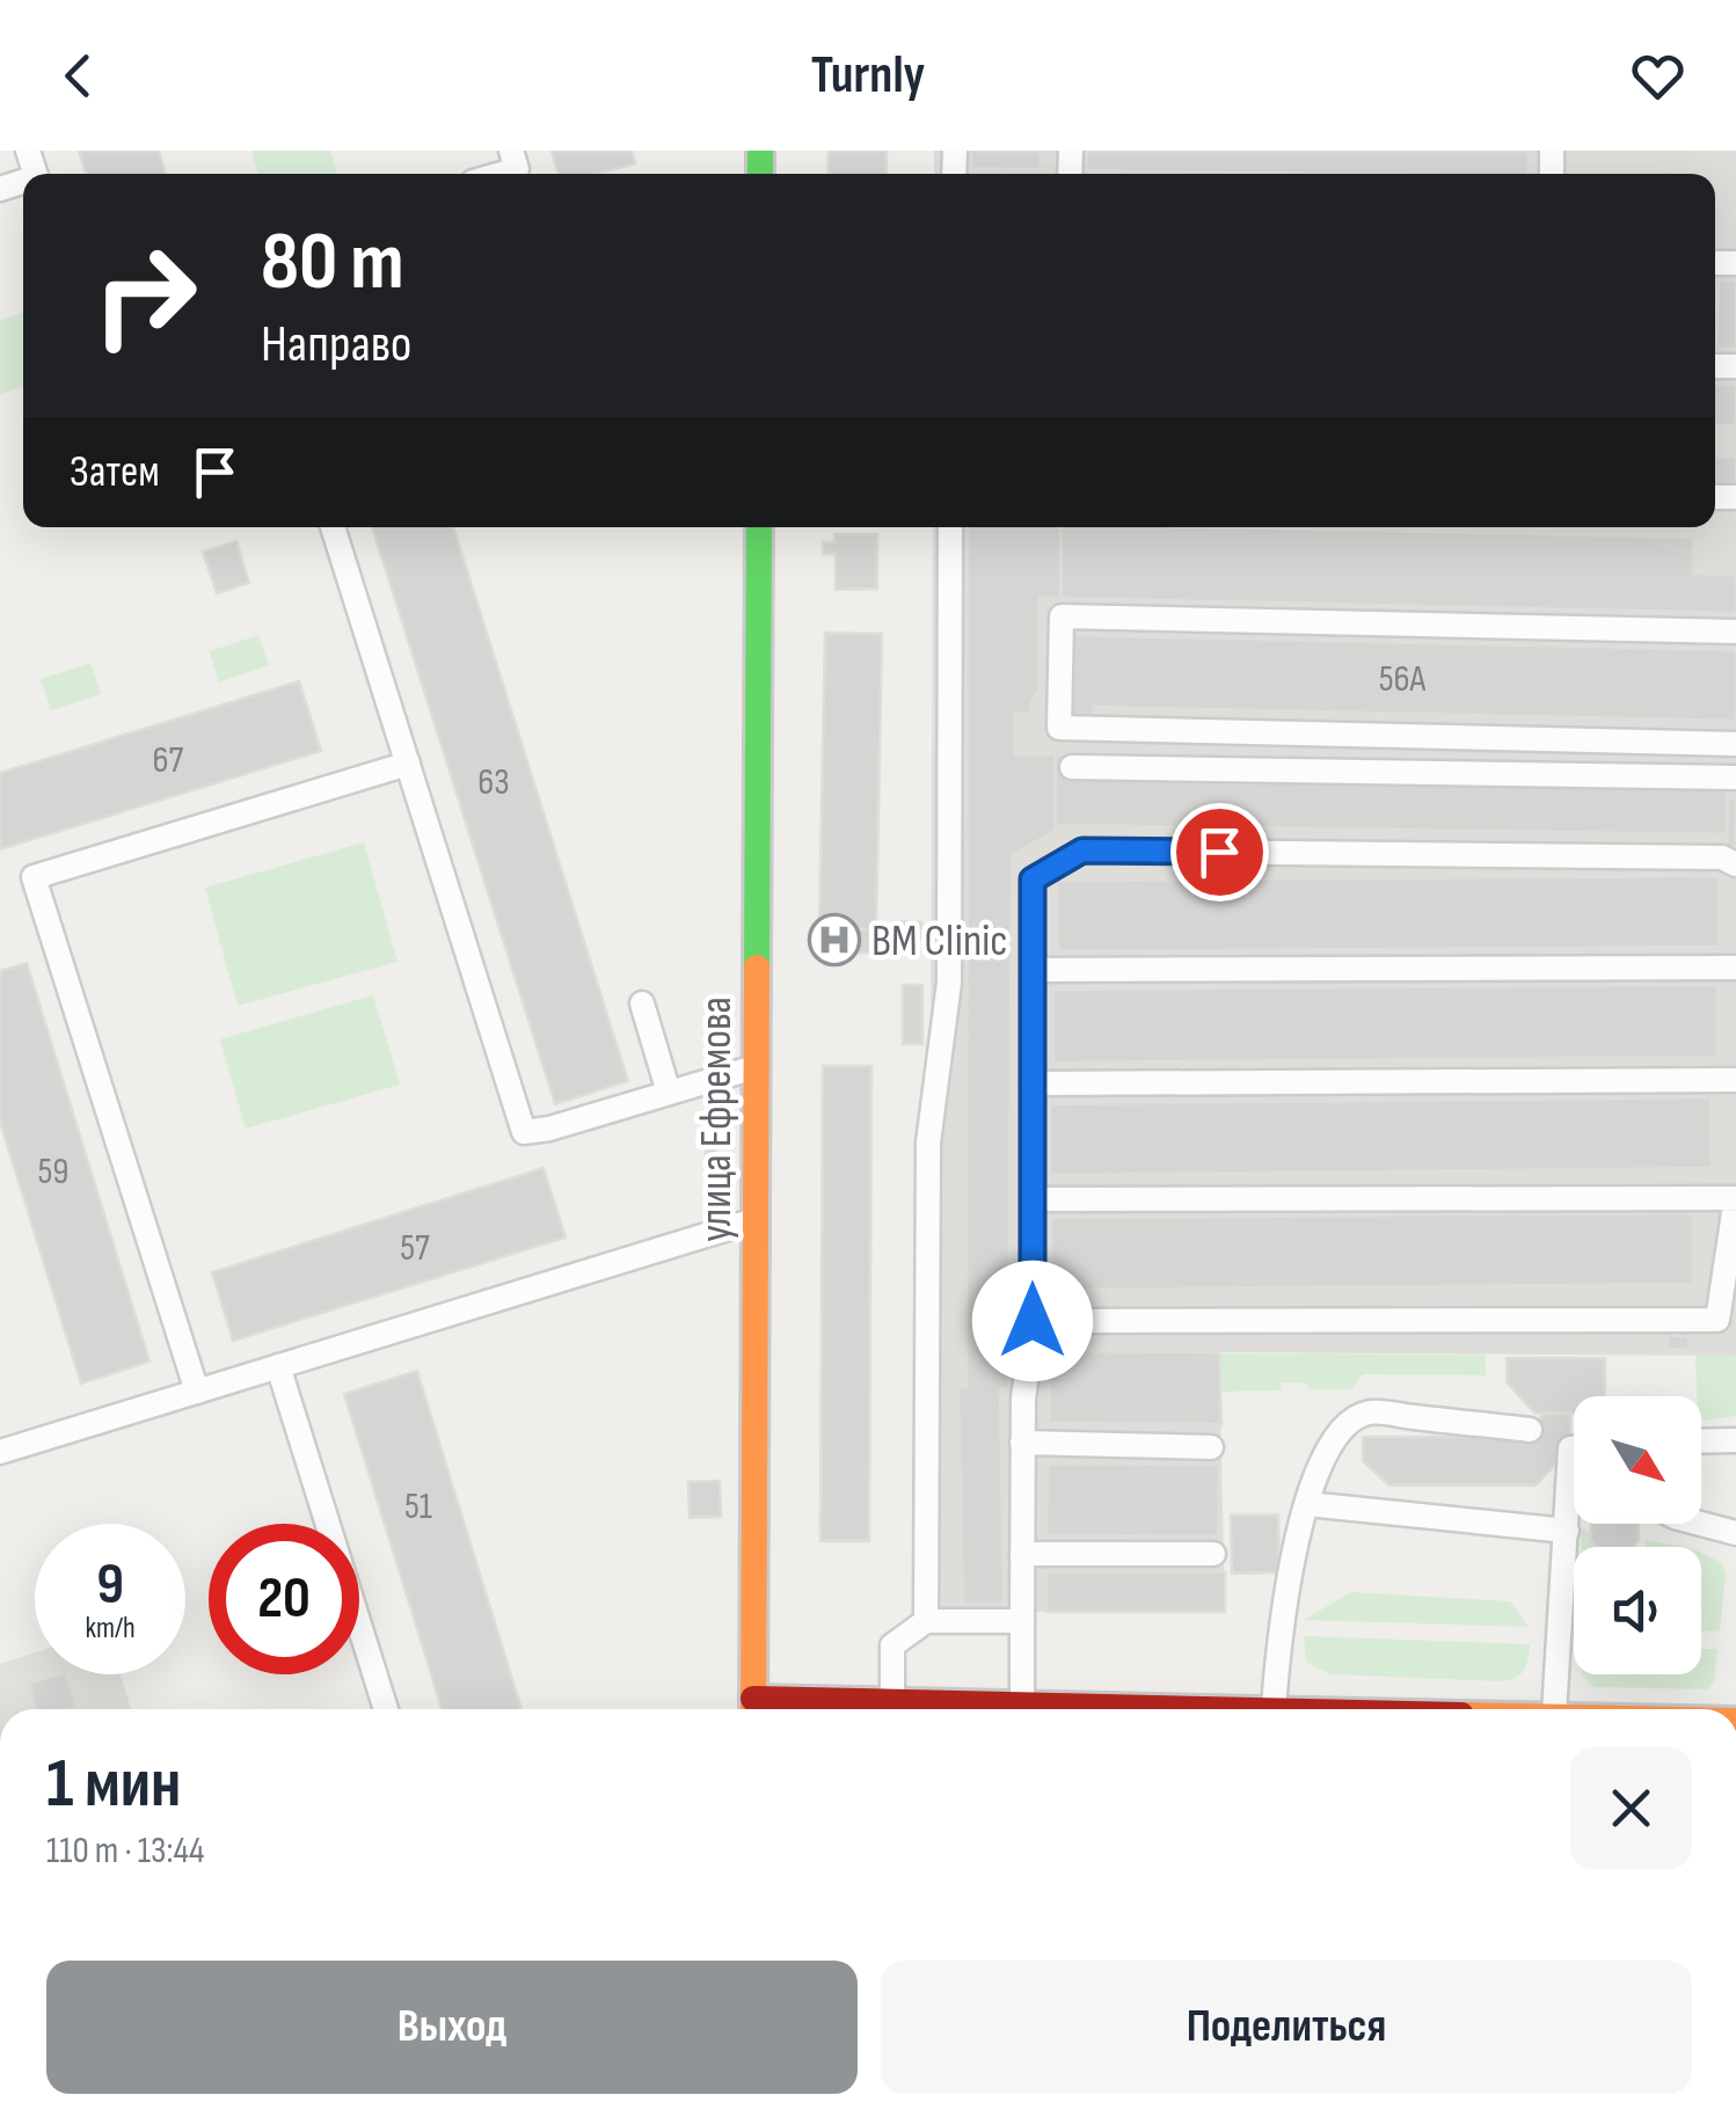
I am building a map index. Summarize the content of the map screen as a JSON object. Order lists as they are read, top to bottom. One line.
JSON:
{"streets":{"street":["улица Ефремова"]},"places":{"hospital":["BM Clinic"]},"house_numbers":["56А","67","63","59","57","51"],"north":"bottom right","page":{"header":"Turnly","turn":["80 m","Направо"],"then":"Затем","speed":"9 km/h","limit":"20","heading":["1 мин","110 m · 13:44"],"buttons":["Выход","Поделиться"]}}
